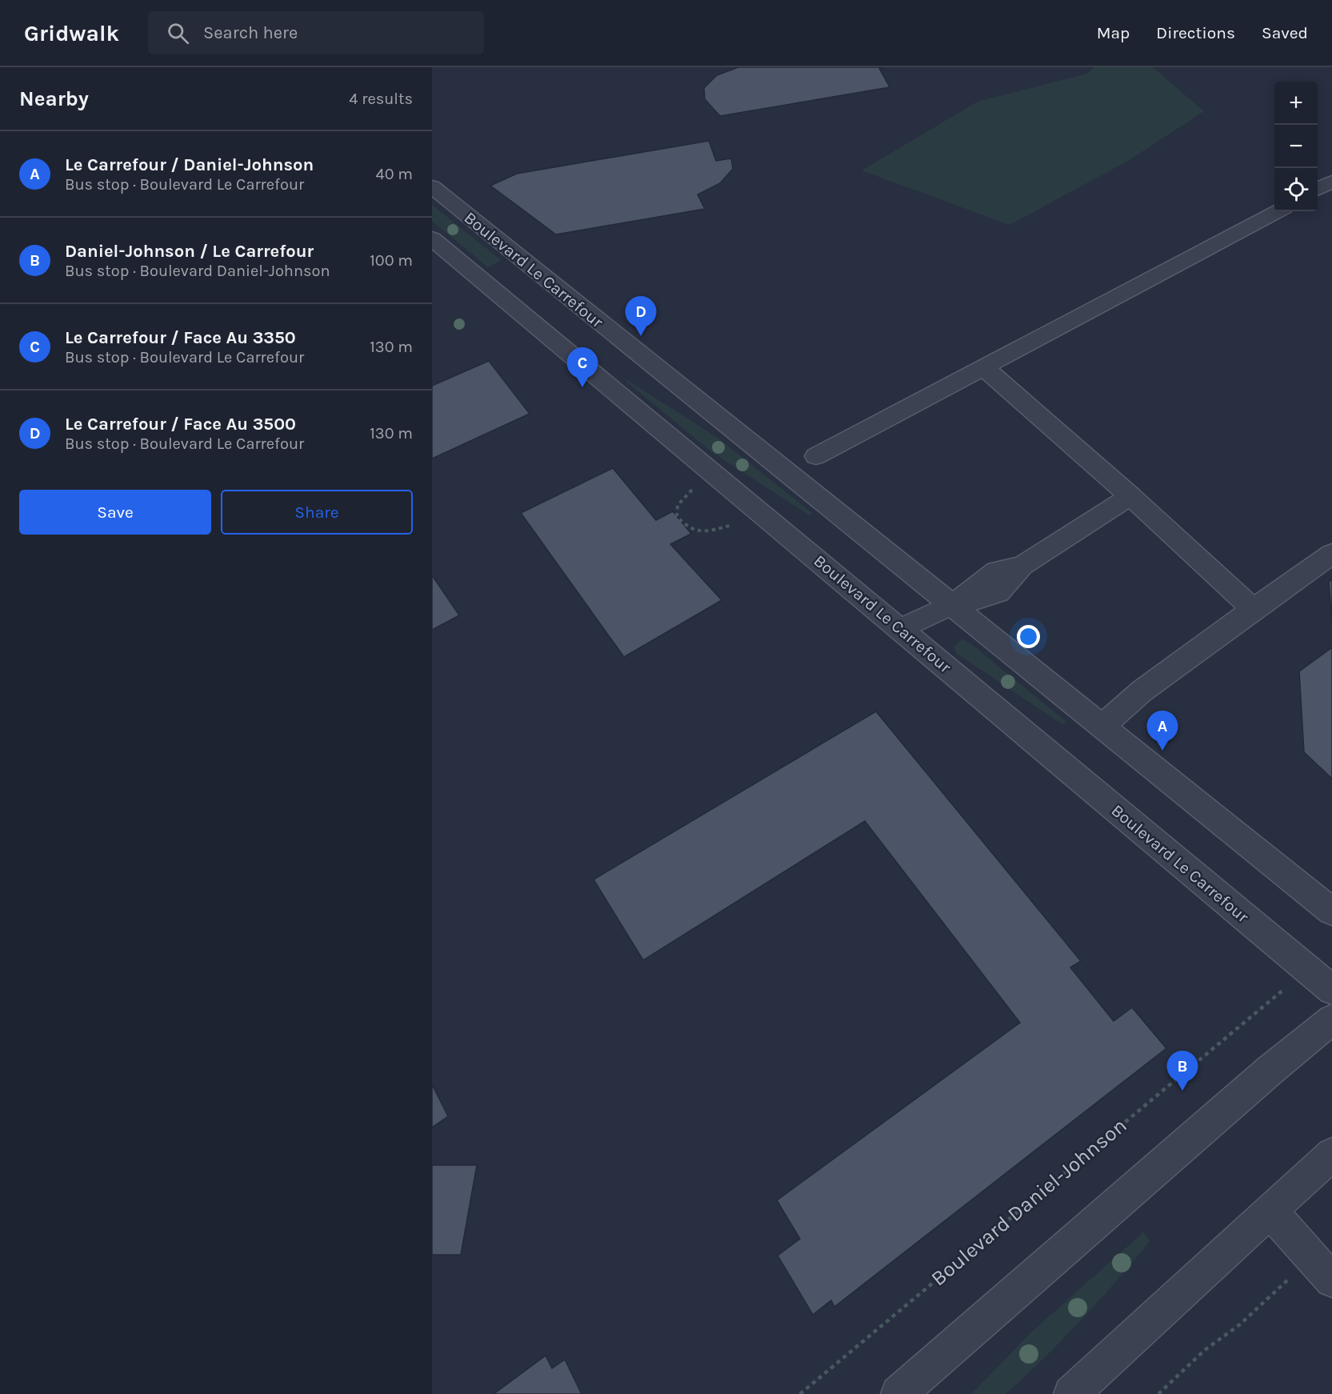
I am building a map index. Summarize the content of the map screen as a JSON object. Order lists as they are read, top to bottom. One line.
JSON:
{"streets":{"street":["Boulevard Le Carrefour"],"path":["Boulevard Daniel-Johnson"]},"page":{"header":"Gridwalk","search":"Search here","nav":["Map","Directions","Saved"],"heading":["Nearby","4 results"],"map_buttons":["+","−"],"list":[{"mark":"A","name":"Le Carrefour / Daniel-Johnson","note":"Bus stop · Boulevard Le Carrefour","value":"40 m"},{"mark":"B","name":"Daniel-Johnson / Le Carrefour","note":"Bus stop · Boulevard Daniel-Johnson","value":"100 m"},{"mark":"C","name":"Le Carrefour / Face Au 3350","note":"Bus stop · Boulevard Le Carrefour","value":"130 m"},{"mark":"D","name":"Le Carrefour / Face Au 3500","note":"Bus stop · Boulevard Le Carrefour","value":"130 m"}],"pins":["D","C","A","B"],"buttons":["Save","Share"]}}
